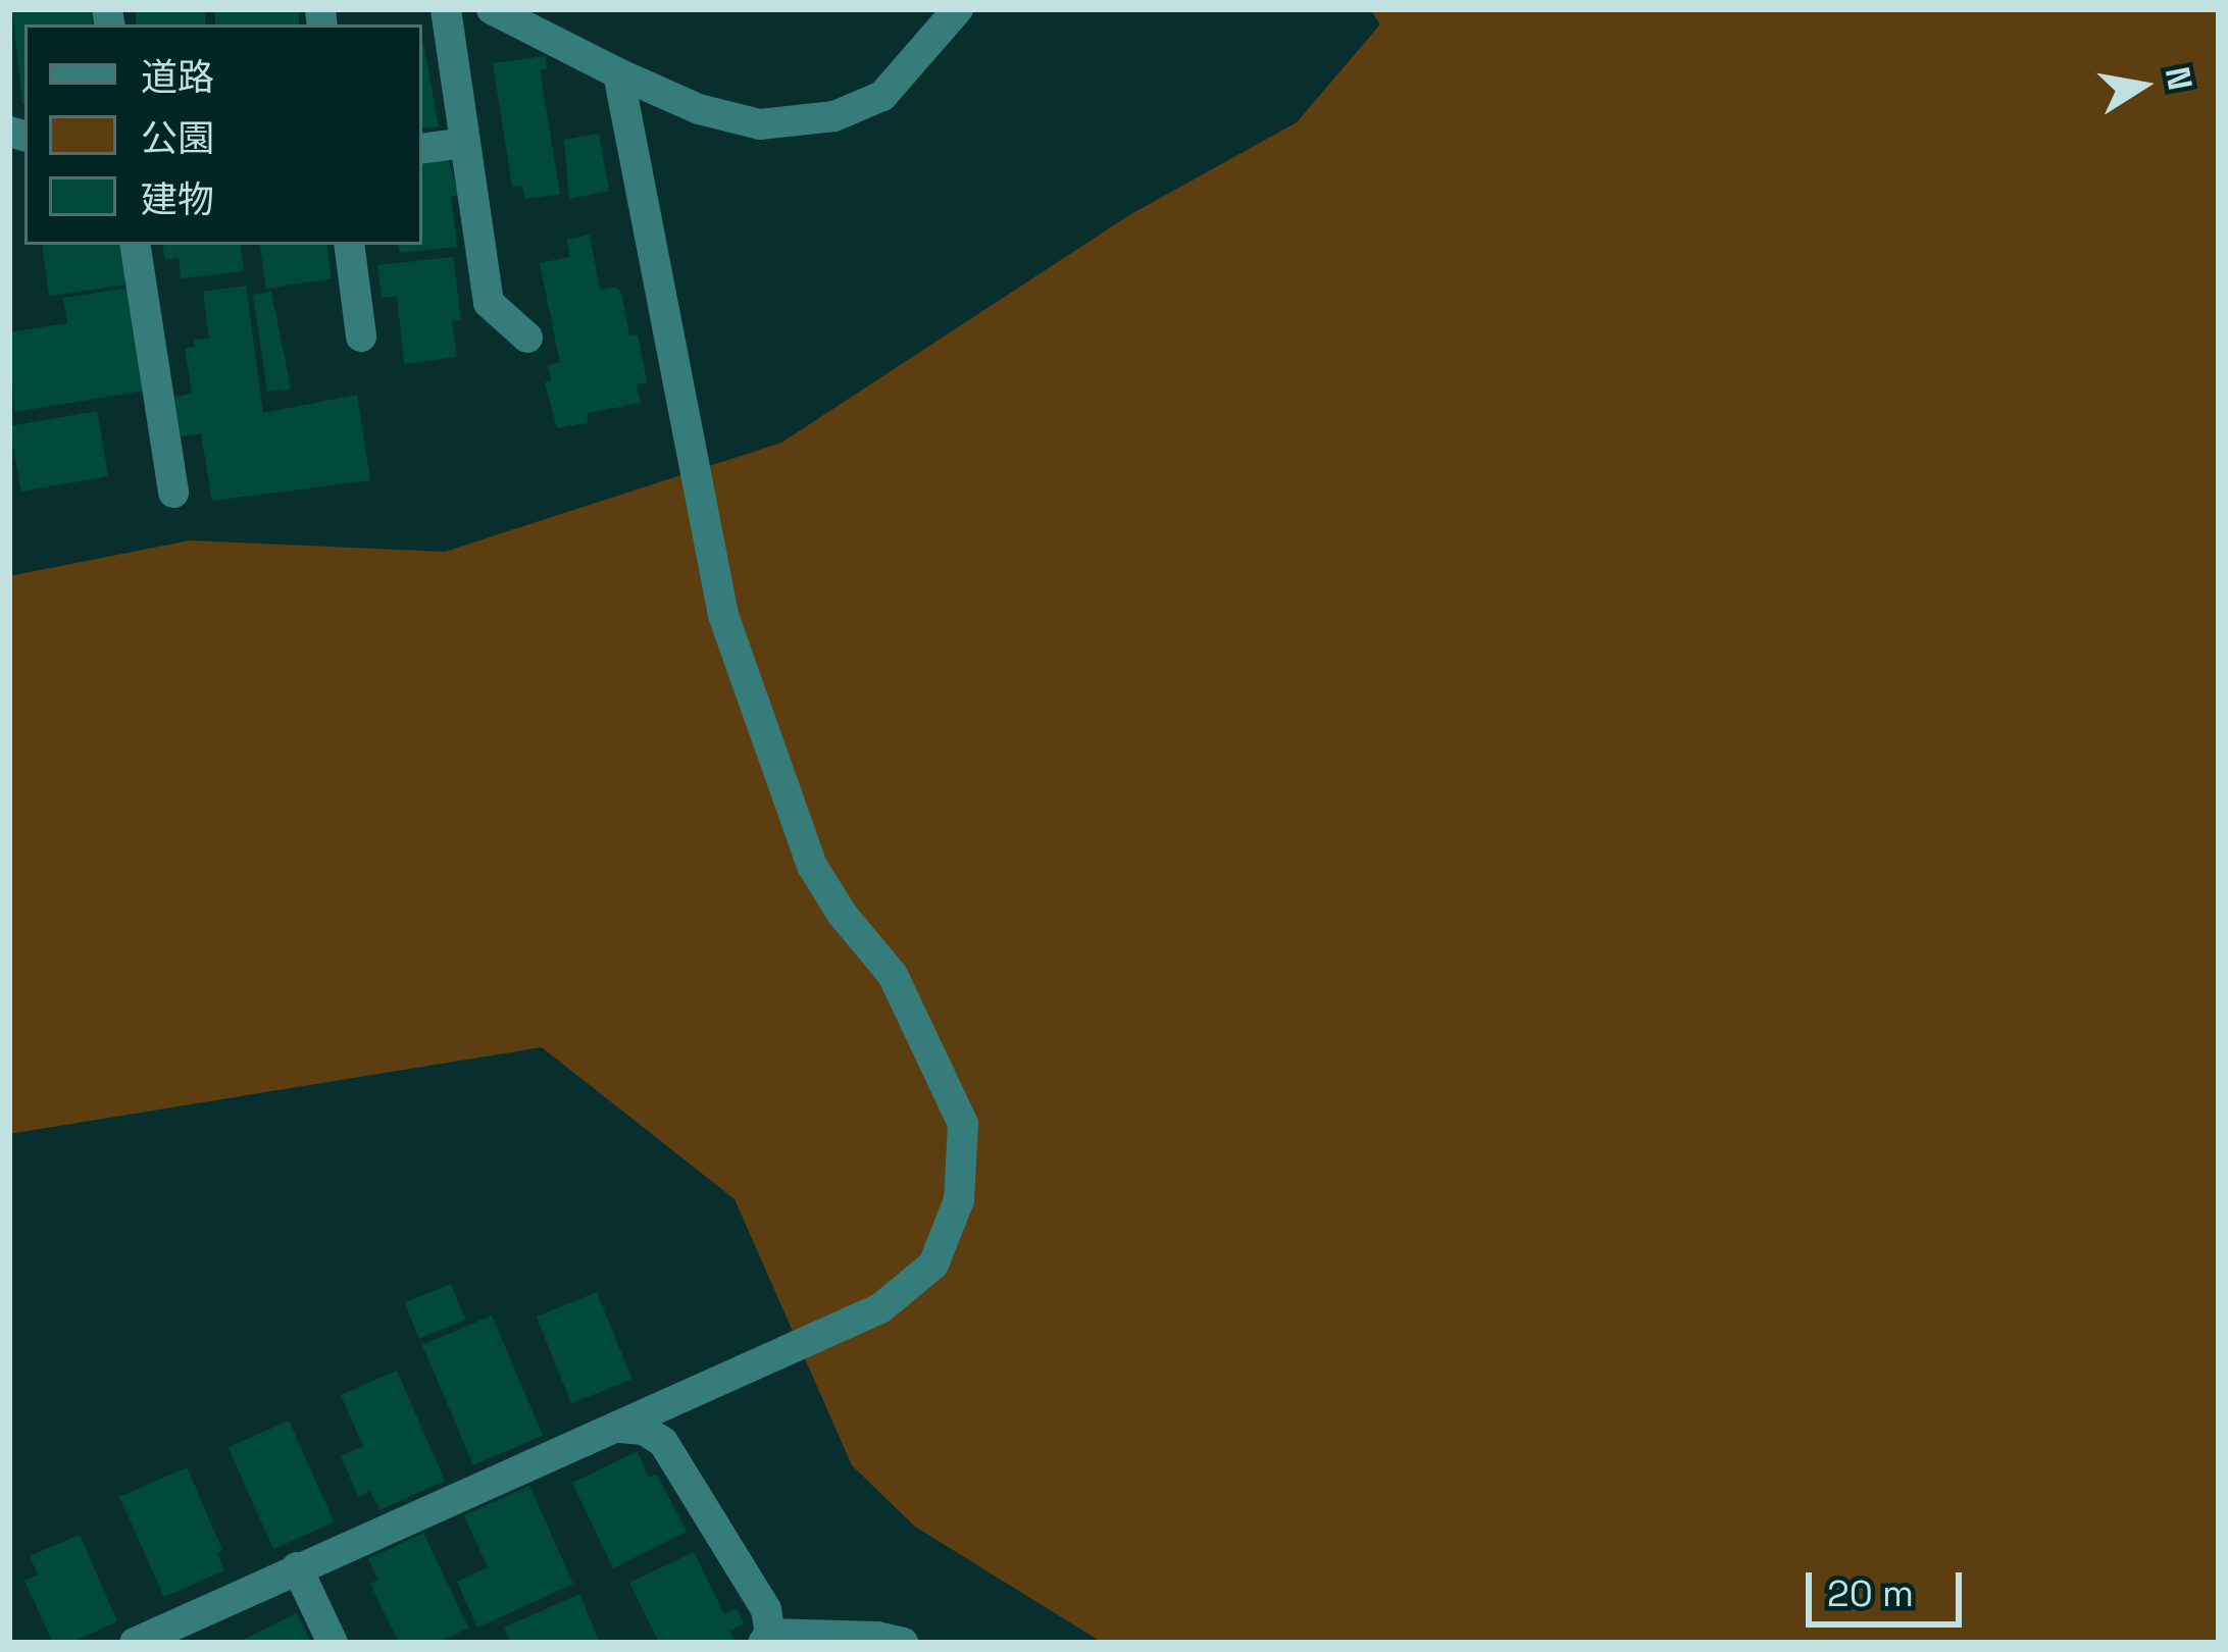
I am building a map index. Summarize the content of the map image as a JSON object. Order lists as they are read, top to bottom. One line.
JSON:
{"legend":["道路","公園","建物"],"scale_bar":"20 m","north":"right"}
